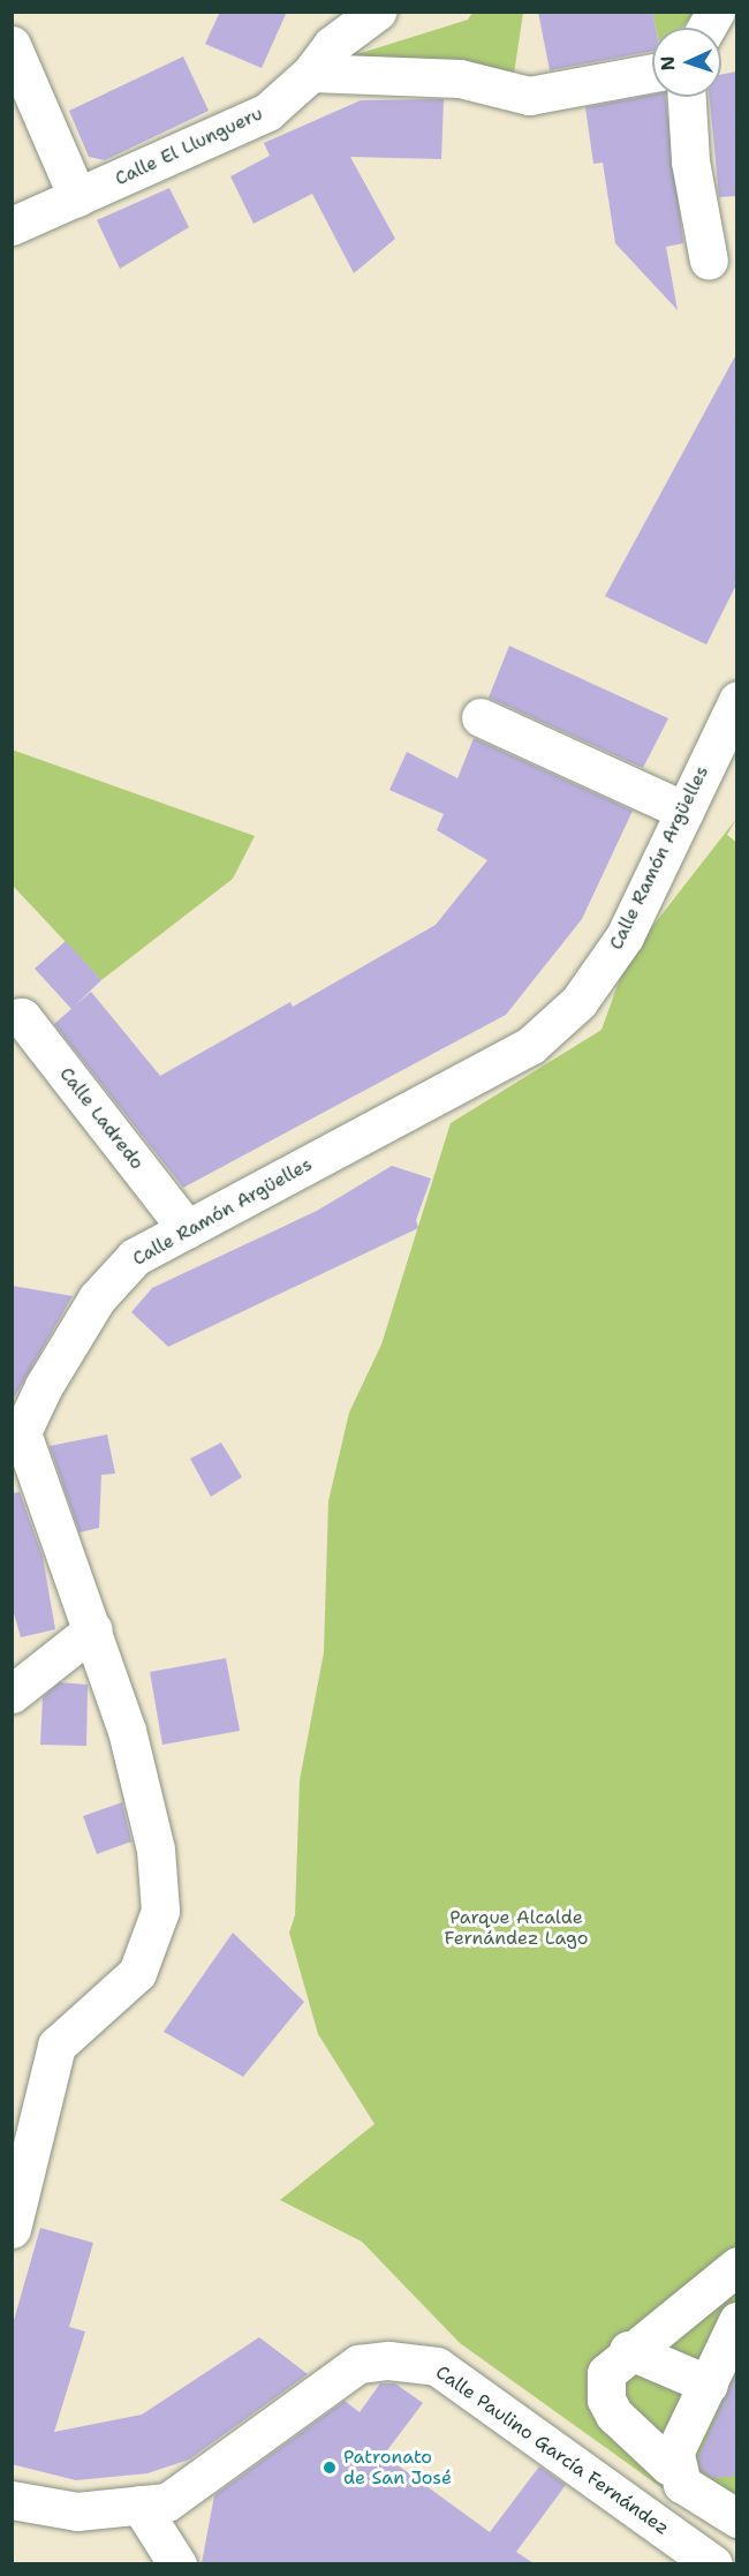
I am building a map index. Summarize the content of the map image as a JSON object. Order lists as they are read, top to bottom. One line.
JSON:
{"streets":{"street":["Calle El Llungueru","Calle Ramón Argüelles","Calle Ladredo","Calle Paulino García Fernández"]},"crossings":[["Calle Ramón Argüelles","Calle Ladredo"]],"parks":["Parque Alcalde Fernández Lago"],"places":["Patronato de San José"],"north":"left"}
